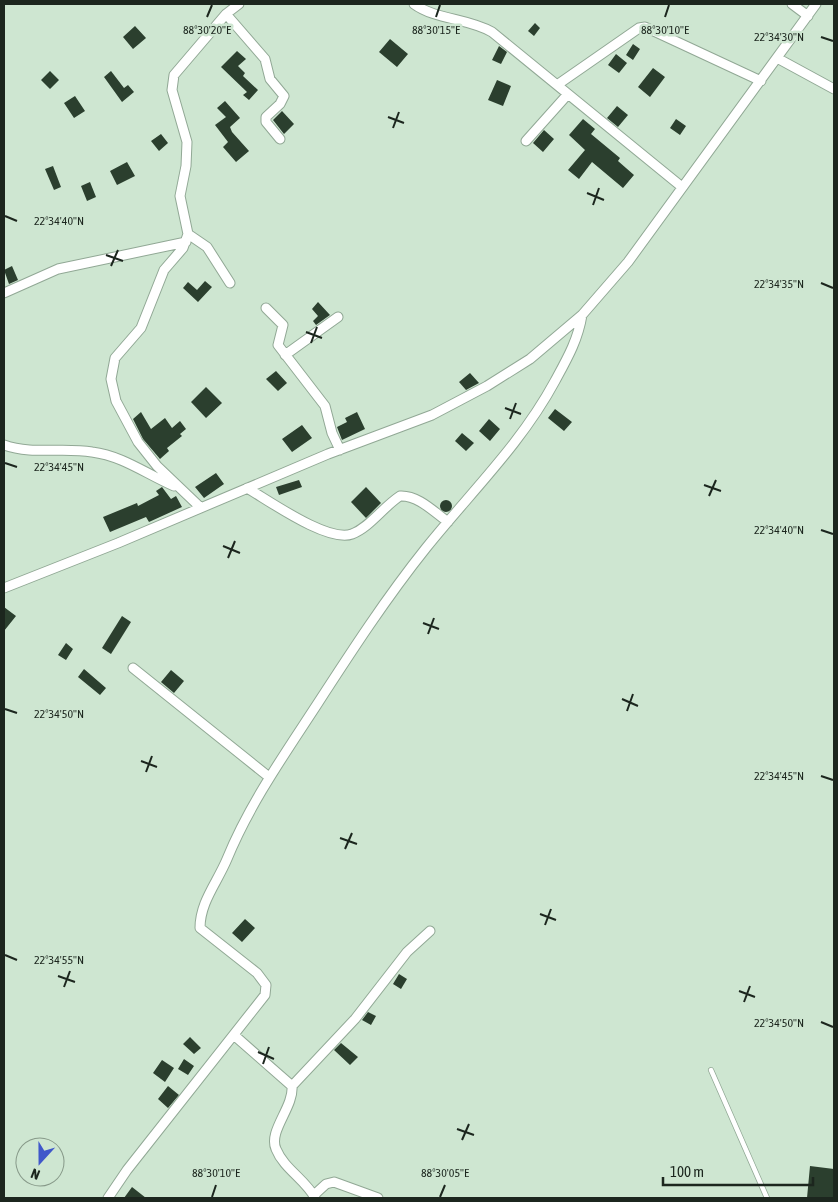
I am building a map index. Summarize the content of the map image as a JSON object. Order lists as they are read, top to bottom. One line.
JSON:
{"scale_bar":"100 m","north":"bottom","coordinates":["88°30'15\"E","88°30'20\"E","88°30'10\"E","22°34'30\"N","22°34'40\"N","22°34'35\"N","22°34'45\"N","22°34'50\"N","22°34'55\"N","88°30'05\"E"]}
